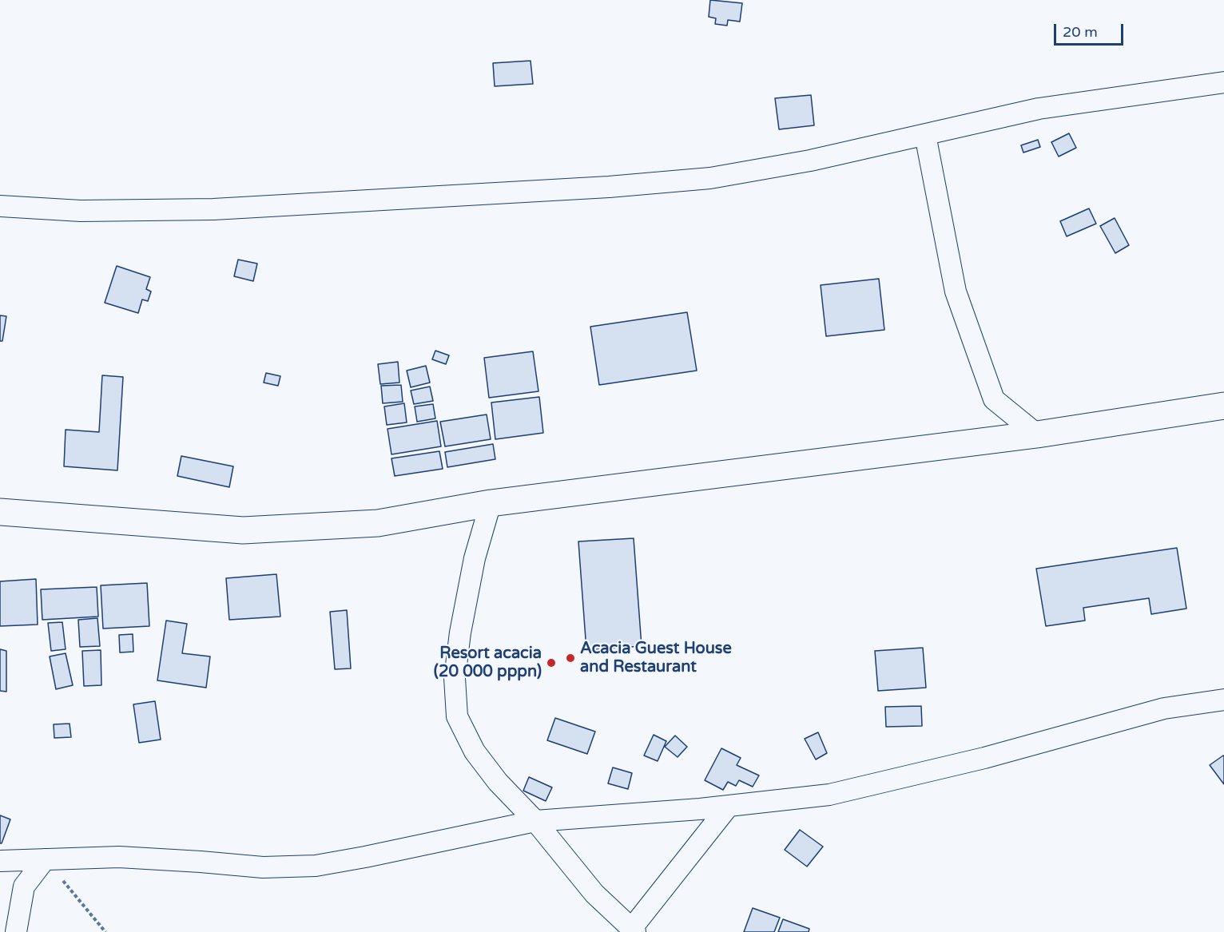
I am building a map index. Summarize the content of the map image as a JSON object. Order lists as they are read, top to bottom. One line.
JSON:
{"places":["Acacia Guest House and Restaurant","Resort acacia (20 000 pppn)"],"scale_bar":"20 m"}
